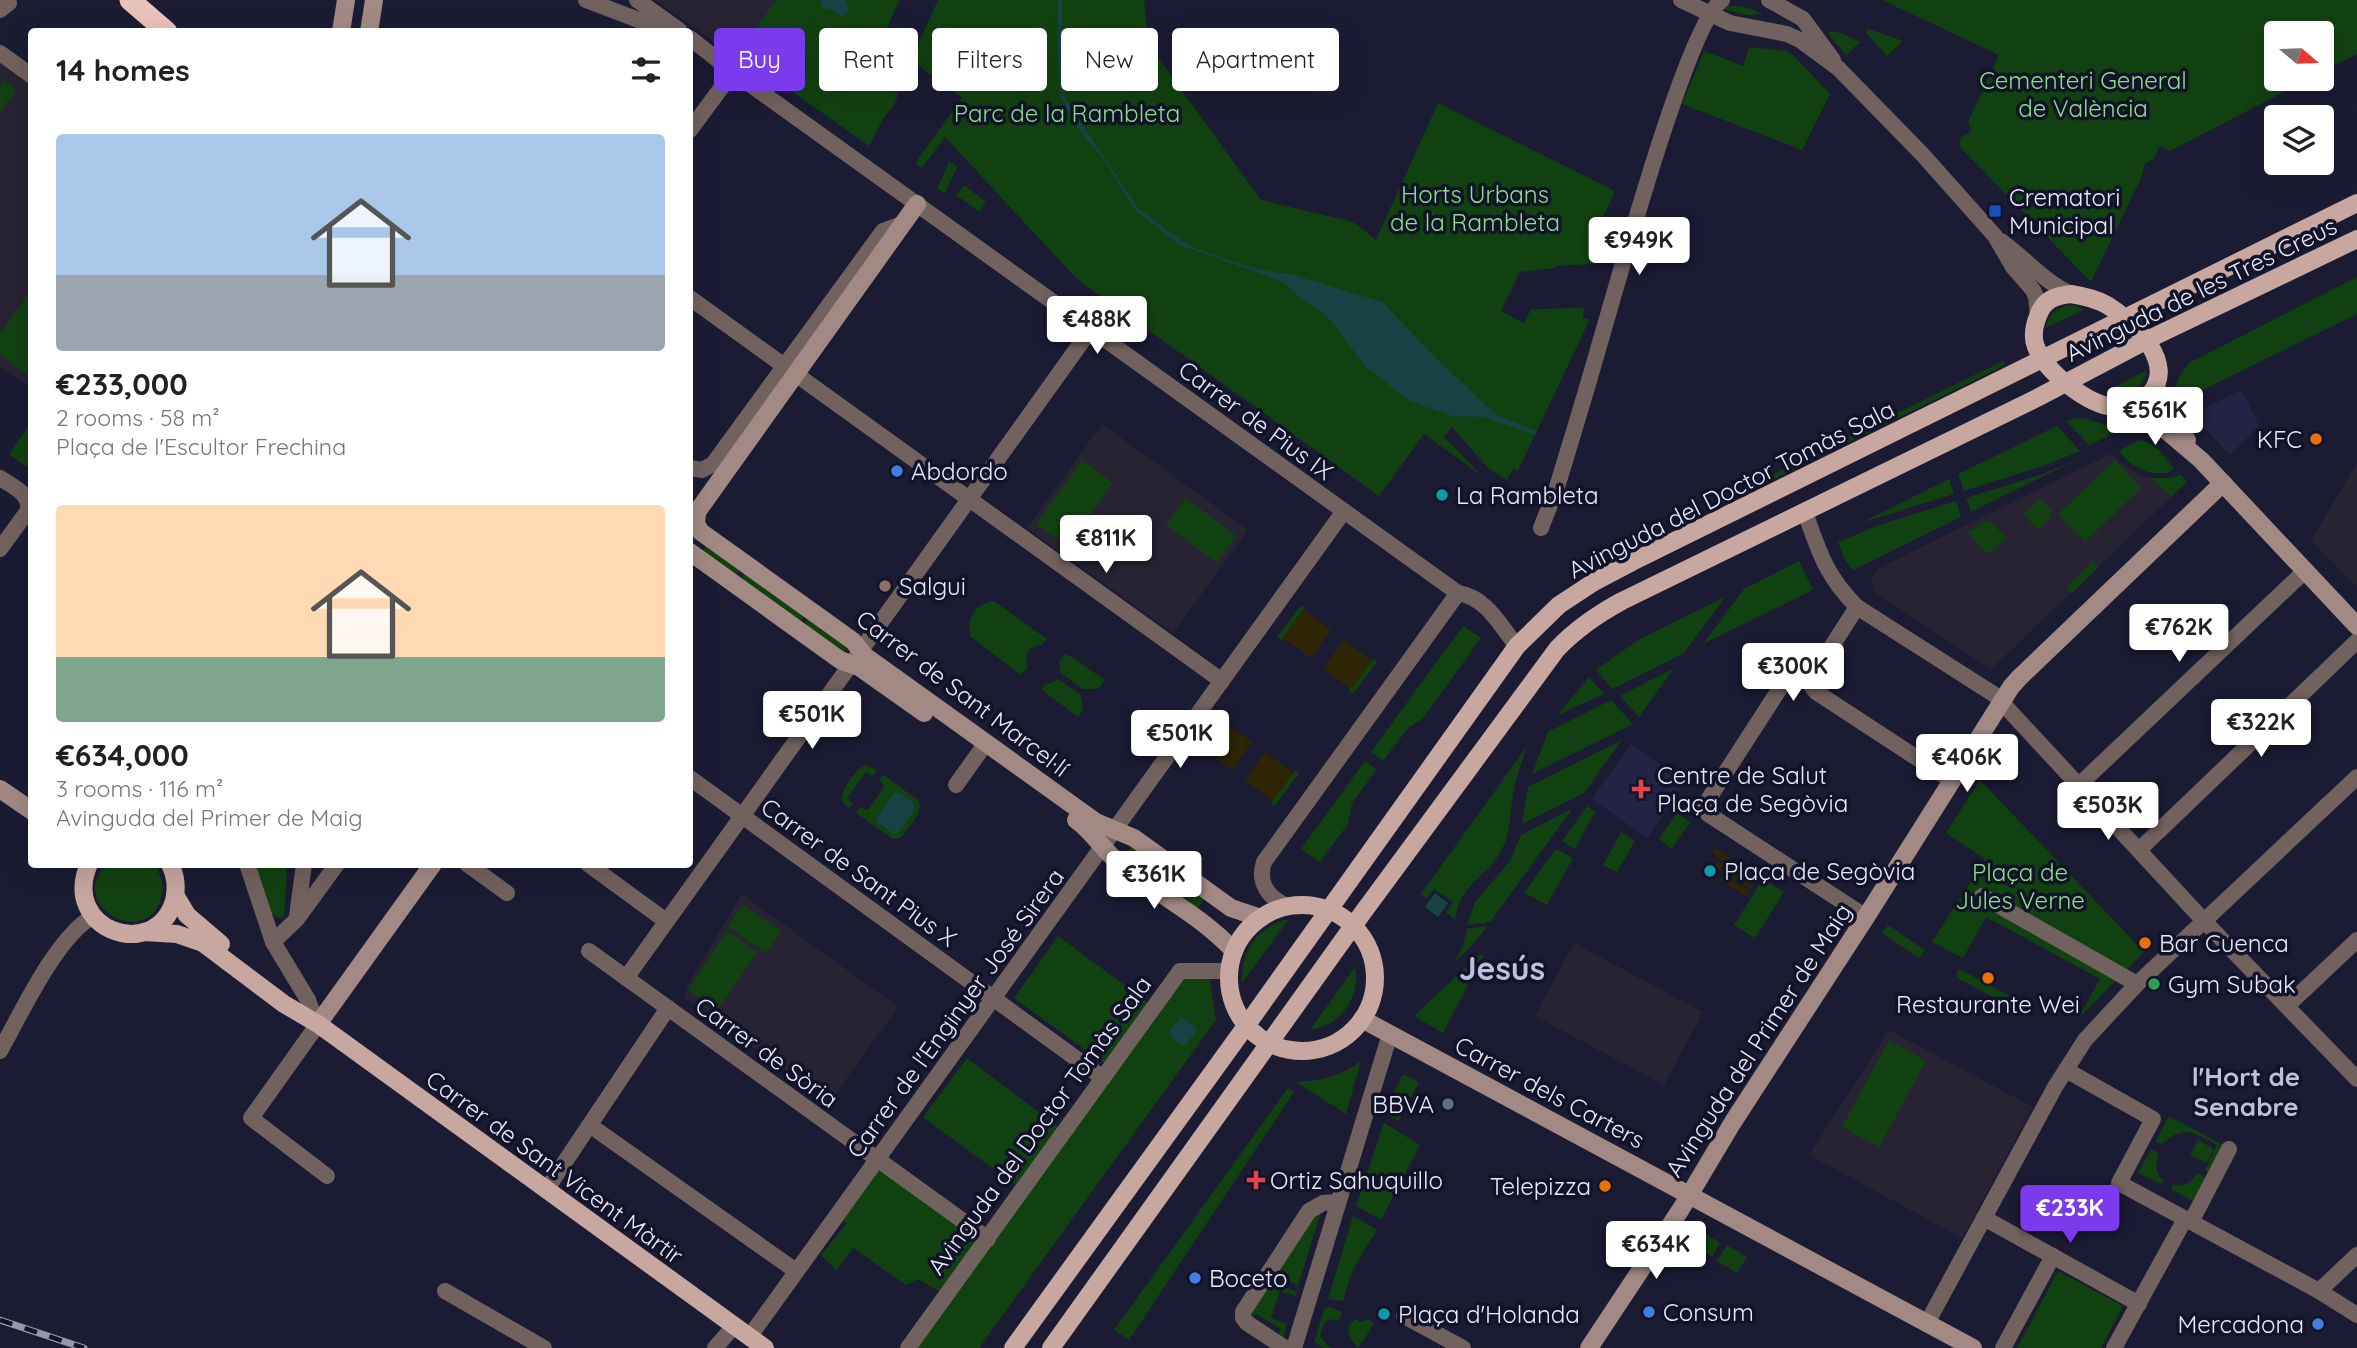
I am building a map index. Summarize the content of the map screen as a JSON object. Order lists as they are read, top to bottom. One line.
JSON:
{"streets":{"main road":["Avinguda de les Tres Creus","Avinguda del Doctor Tomàs Sala","Carrer de Sant Vicent Màrtir"],"street":["Carrer de Pius IX","Carrer de Sant Marcel·lí","Carrer de Sant Pius X","Carrer de l'Enginyer José Sirera","Avinguda del Primer de Maig","Carrer de Sòria","Carrer dels Carters"]},"crossings":[["Avinguda de les Tres Creus","Avinguda del Doctor Tomàs Sala"],["Carrer de Pius IX","Avinguda del Doctor Tomàs Sala"],["Carrer de Pius IX","Carrer de l'Enginyer José Sirera"],["Avinguda del Doctor Tomàs Sala","Carrer de Sant Pius X"],["Avinguda del Doctor Tomàs Sala","Carrer de Sòria"],["Carrer de Sant Marcel·lí","Carrer de l'Enginyer José Sirera"],["Carrer de Sant Pius X","Carrer de l'Enginyer José Sirera"],["Carrer de l'Enginyer José Sirera","Carrer de Sòria"],["Carrer de l'Enginyer José Sirera","Carrer de Sant Vicent Màrtir"],["Avinguda del Primer de Maig","Carrer dels Carters"]],"districts":["Jesús","l'Hort de Senabre"],"parks":["Cementeri General de València","Parc de la Rambleta","Horts Urbans de la Rambleta","Plaça de Jules Verne"],"places":{"transit":["Crematori Municipal"],"other":["KFC","Abdordo","La Rambleta","Salgui","Plaça de Segòvia","Bar Cuenca","Restaurante Wei","Gym Subak","BBVA","Telepizza","Boceto","Consum","Plaça d'Holanda","Mercadona"],"health":["Centre de Salut Plaça de Segòvia","Ortiz Sahuquillo"]},"north":"right","page":{"chip":["Buy","Rent","Filters","New","Apartment"],"heading":"14 homes","list":[{"name":"€233,000","note":"2 rooms · 58 m² · Plaça de l'Escultor Frechina"},{"name":"€634,000","note":"3 rooms · 116 m² · Avinguda del Primer de Maig"}],"price":["€949K","€488K","€561K","€811K","€762K","€300K","€501K","€322K","€501K","€406K","€503K","€361K","€233K","€634K"]}}
